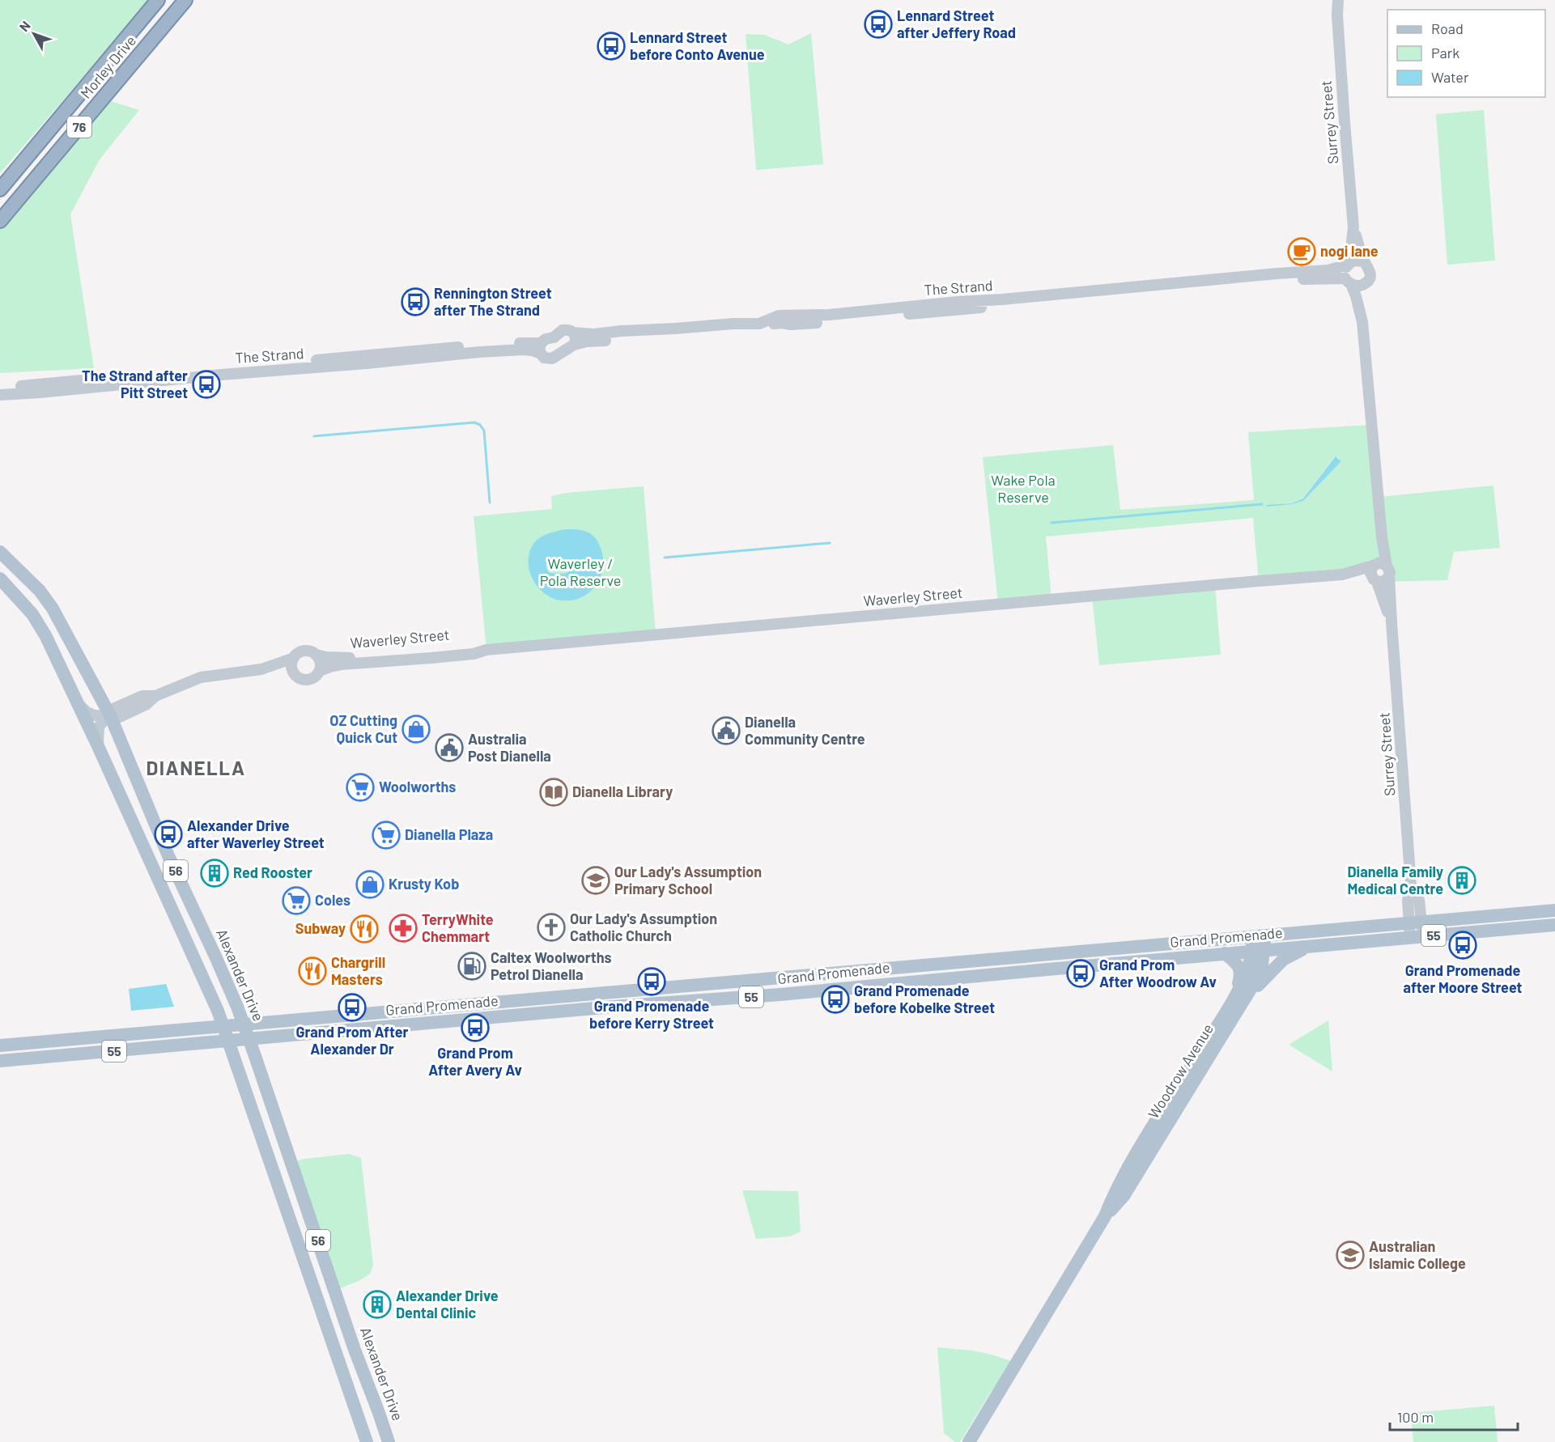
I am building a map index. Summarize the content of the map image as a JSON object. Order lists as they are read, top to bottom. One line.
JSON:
{"streets":{"highway":["Morley Drive","76"],"main road":["56","55","Grand Promenade","Alexander Drive","Woodrow Avenue"],"street":["Surrey Street","The Strand","Waverley Street"]},"crossings":[["Surrey Street","The Strand"],["Surrey Street","Waverley Street"],["Surrey Street","Grand Promenade"],["56","Grand Promenade"],["Grand Promenade","Alexander Drive"],["Grand Promenade","Woodrow Avenue"]],"districts":["DIANELLA"],"parks":["Wake Pola Reserve","Waverley / Pola Reserve"],"places":{"bus stop":["Lennard Street after Jeffery Road","Lennard Street before Conto Avenue","Rennington Street after The Strand","The Strand after Pitt Street","Alexander Drive after Waverley Street","Grand Promenade after Moore Street","Grand Prom After Woodrow Av","Grand Promenade before Kerry Street","Grand Promenade before Kobelke Street","Grand Prom After Alexander Dr","Grand Prom After Avery Av"],"cafe":["nogi lane"],"shop":["OZ Cutting Quick Cut","Krusty Kob"],"public building":["Dianella Community Centre","Australia Post Dianella"],"supermarket":["Woolworths","Dianella Plaza","Coles"],"library":["Dianella Library"],"building":["Red Rooster","Dianella Family Medical Centre","Alexander Drive Dental Clinic"],"school or university":["Our Lady's Assumption Primary School","Australian Islamic College"],"church":["Our Lady's Assumption Catholic Church"],"pharmacy":["TerryWhite Chemmart"],"restaurant":["Subway","Chargrill Masters"],"fuel station":["Caltex Woolworths Petrol Dianella"]},"legend":["Road","Park","Water"],"scale_bar":"100 m","north":"top left"}
